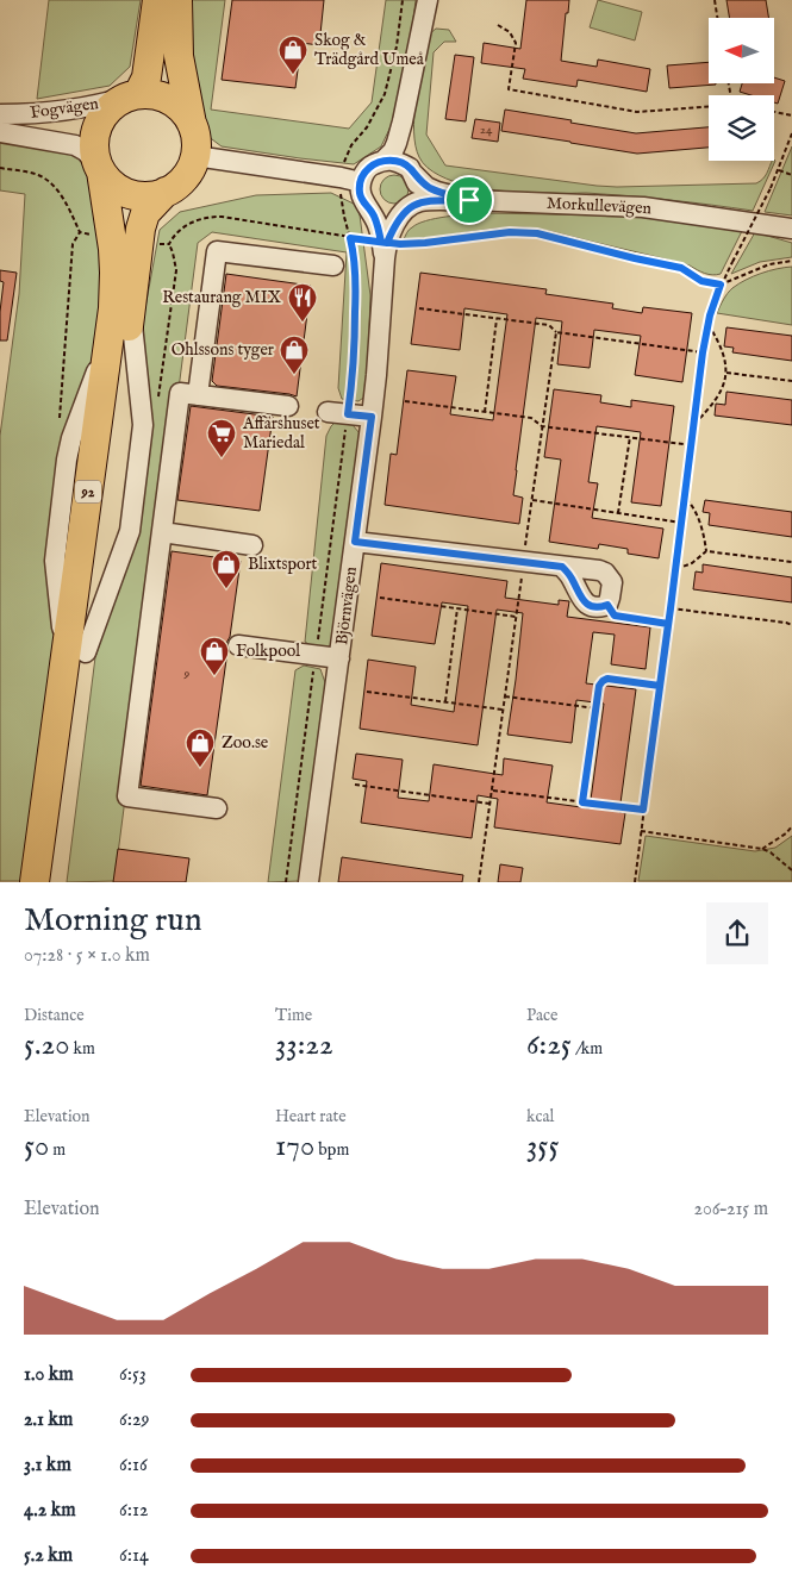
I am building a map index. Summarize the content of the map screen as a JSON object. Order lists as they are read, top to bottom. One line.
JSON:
{"streets":{"highway":["92"],"street":["Fogvägen","Morkullevägen","Björnvägen"]},"crossings":[["Fogvägen","92"],["Morkullevägen","Björnvägen"]],"places":{"shop":["Skog & Trädgård Umeå","Ohlssons tyger","Blixtsport","Folkpool","Zoo.se"],"restaurant":["Restaurang MIX"],"supermarket":["Affärshuset Mariedal"]},"house_numbers":["24","9"],"north":"left","page":{"heading":["Morning run","07:28 · 5 × 1.0 km"],"stats":[["Distance","5.20 km"],["Time","33:22"],["Pace","6:25 /km"],["Elevation","50 m"],["Heart rate","170 bpm"],["kcal","355"]],"chart":["Elevation","206–215 m"],"list":[{"name":"1.0 km","note":"6:53"},{"name":"2.1 km","note":"6:29"},{"name":"3.1 km","note":"6:16"},{"name":"4.2 km","note":"6:12"},{"name":"5.2 km","note":"6:14"}]}}
